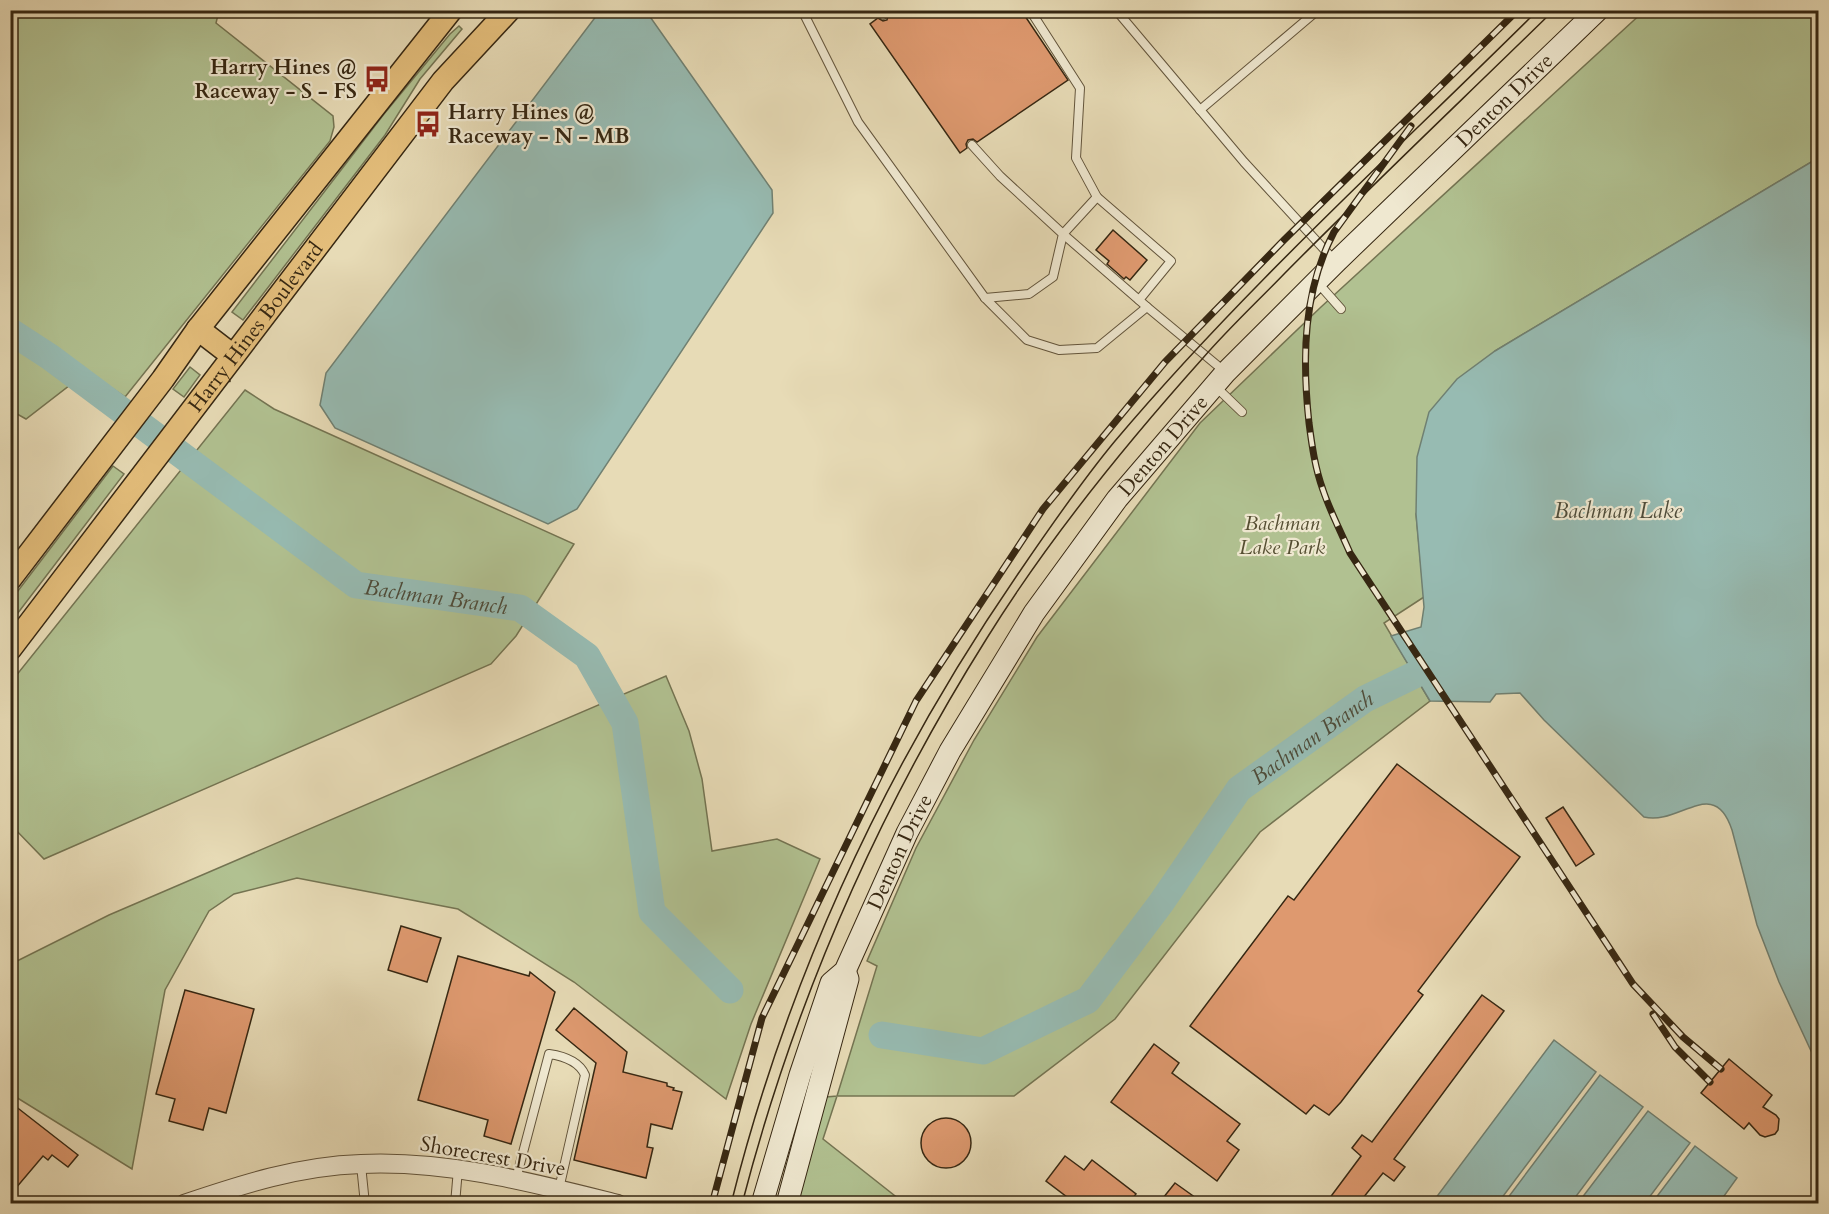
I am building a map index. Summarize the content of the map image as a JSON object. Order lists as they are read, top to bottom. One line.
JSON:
{"streets":{"main road":["Denton Drive","Harry Hines Boulevard"],"street":["Shorecrest Drive"]},"water":["Bachman Lake","Bachman Branch"],"parks":["Bachman Lake Park"],"places":{"bus stop":["Harry Hines @ Raceway - S - FS","Harry Hines @ Raceway - N - MB"]}}
